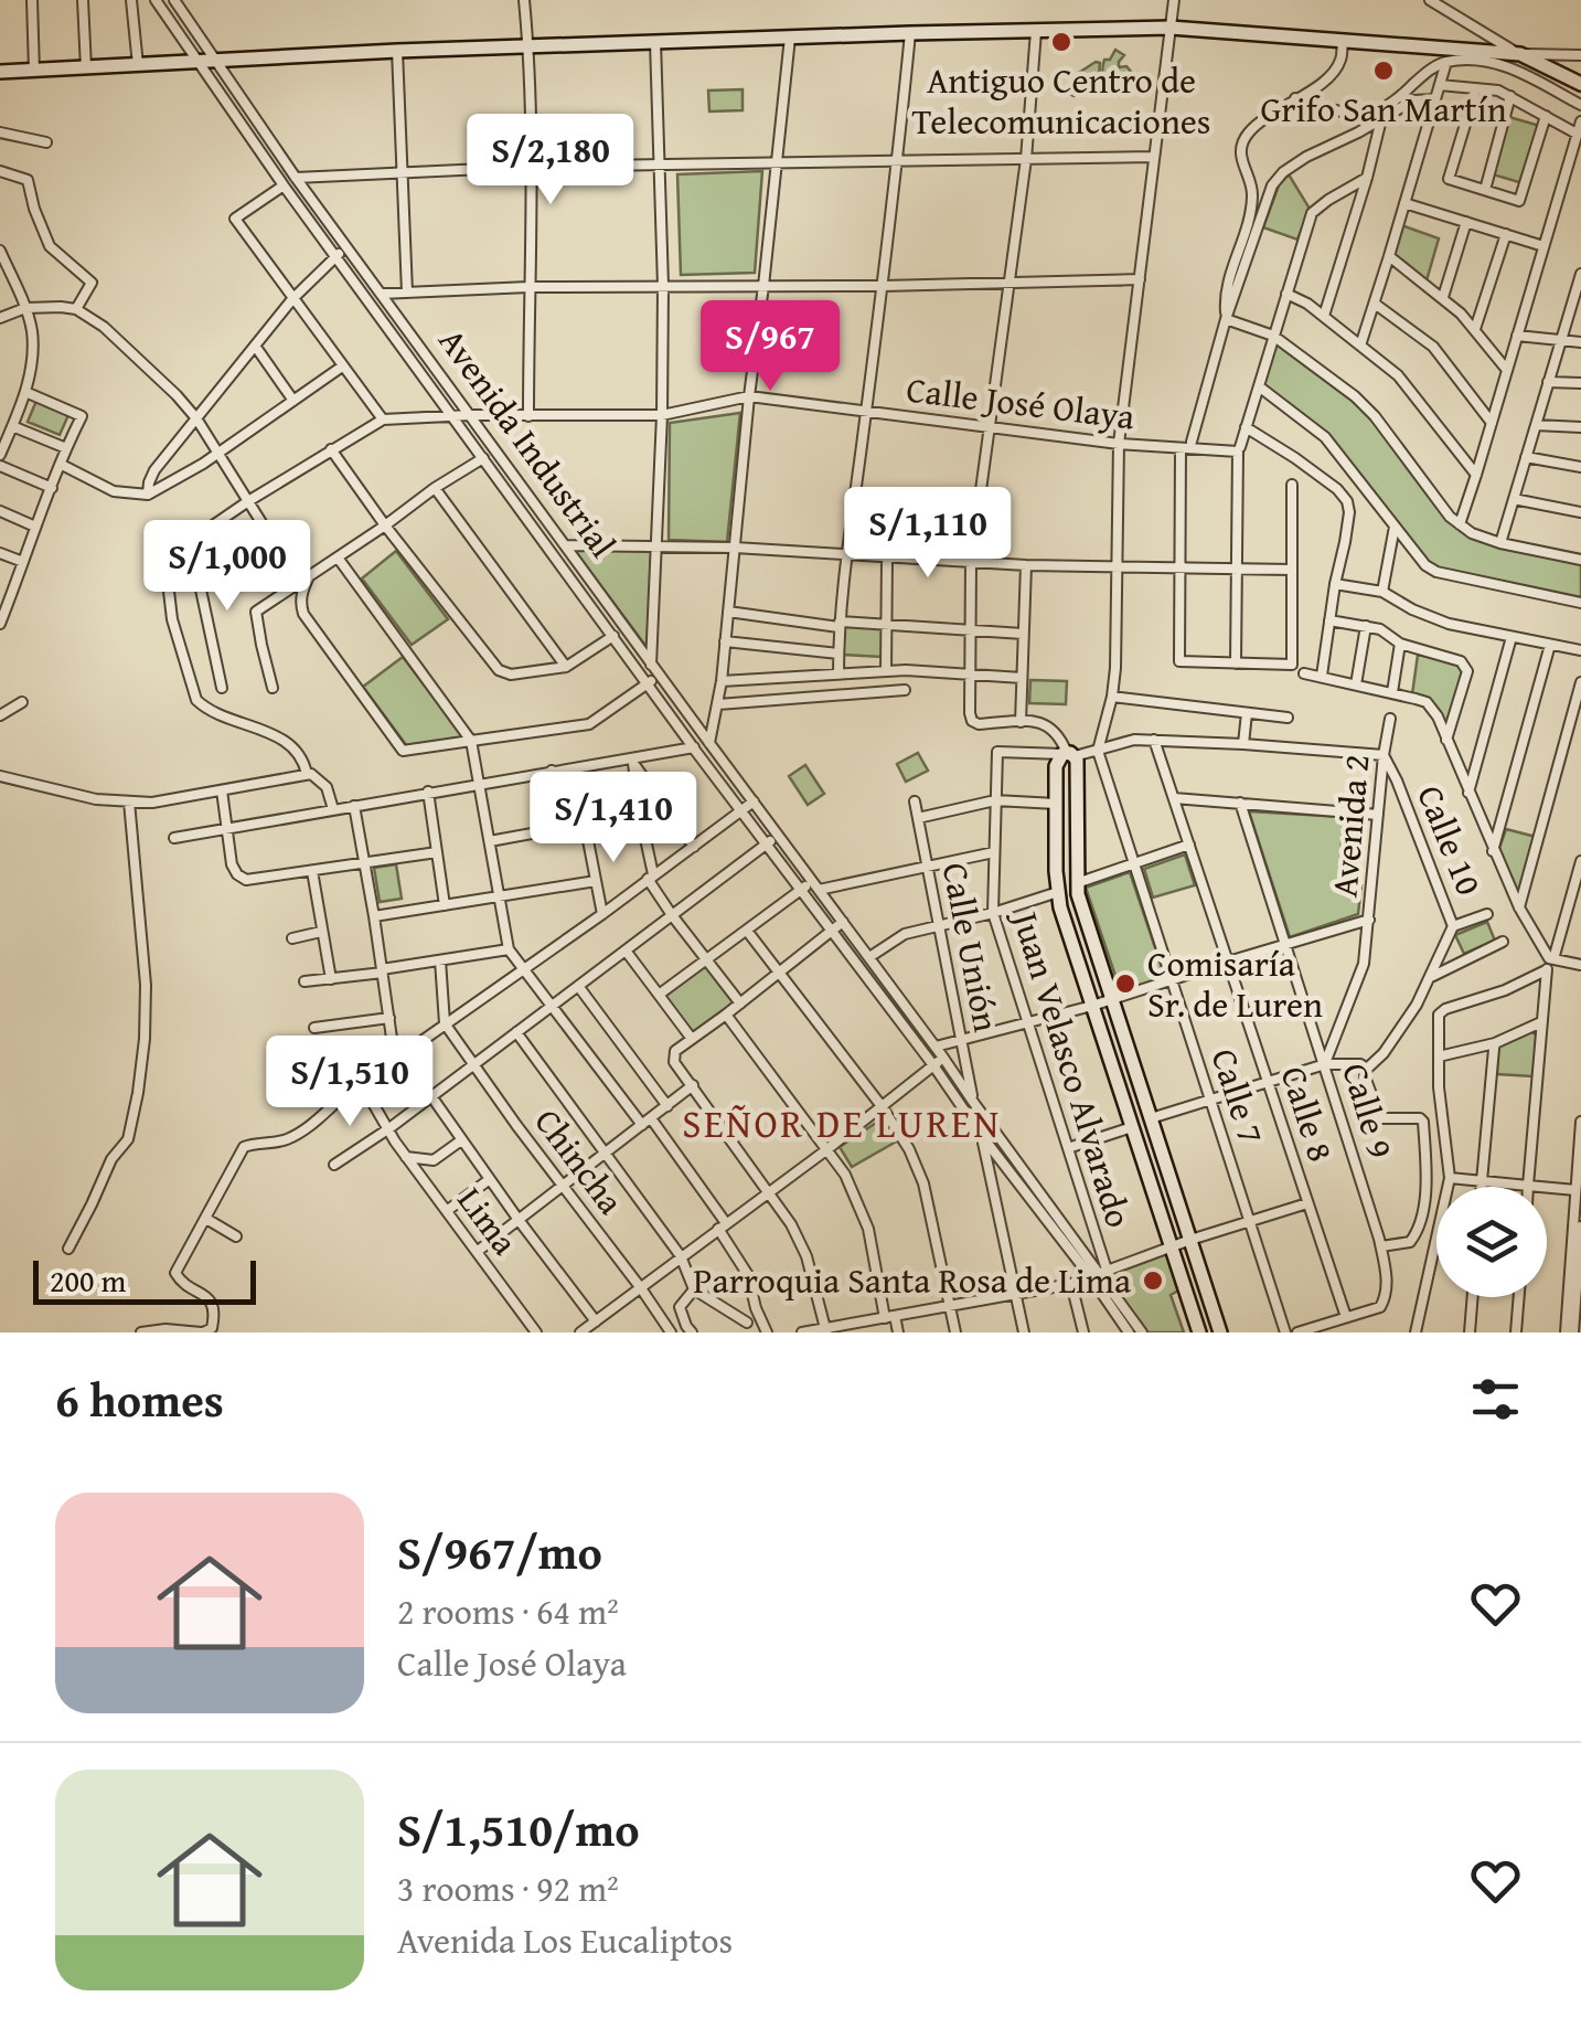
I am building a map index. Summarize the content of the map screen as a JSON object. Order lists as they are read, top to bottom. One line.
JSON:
{"streets":{"street":["Calle José Olaya","Avenida Industrial","Avenida 2","Calle 10","Calle Unión","Juan Velasco Alvarado","Calle 7","Calle 9","Calle 8","Chincha","Lima"]},"crossings":[["Calle José Olaya","Avenida Industrial"],["Avenida Industrial","Calle Unión"],["Avenida 2","Calle 10"],["Avenida 2","Calle 9"],["Calle 9","Calle 8"]],"districts":["SEÑOR DE LUREN"],"places":["Antiguo Centro de Telecomunicaciones","Grifo San Martín","Comisaría Sr. de Luren","Parroquia Santa Rosa de Lima"],"scale_bar":"200 m","page":{"price":["S/2,180","S/967","S/1,110","S/1,000","S/1,410","S/1,510"],"scale":"200 m","heading":"6 homes","list":[{"name":"S/967/mo","note":"2 rooms · 64 m² · Calle José Olaya"},{"name":"S/1,510/mo","note":"3 rooms · 92 m² · Avenida Los Eucaliptos"}]}}
